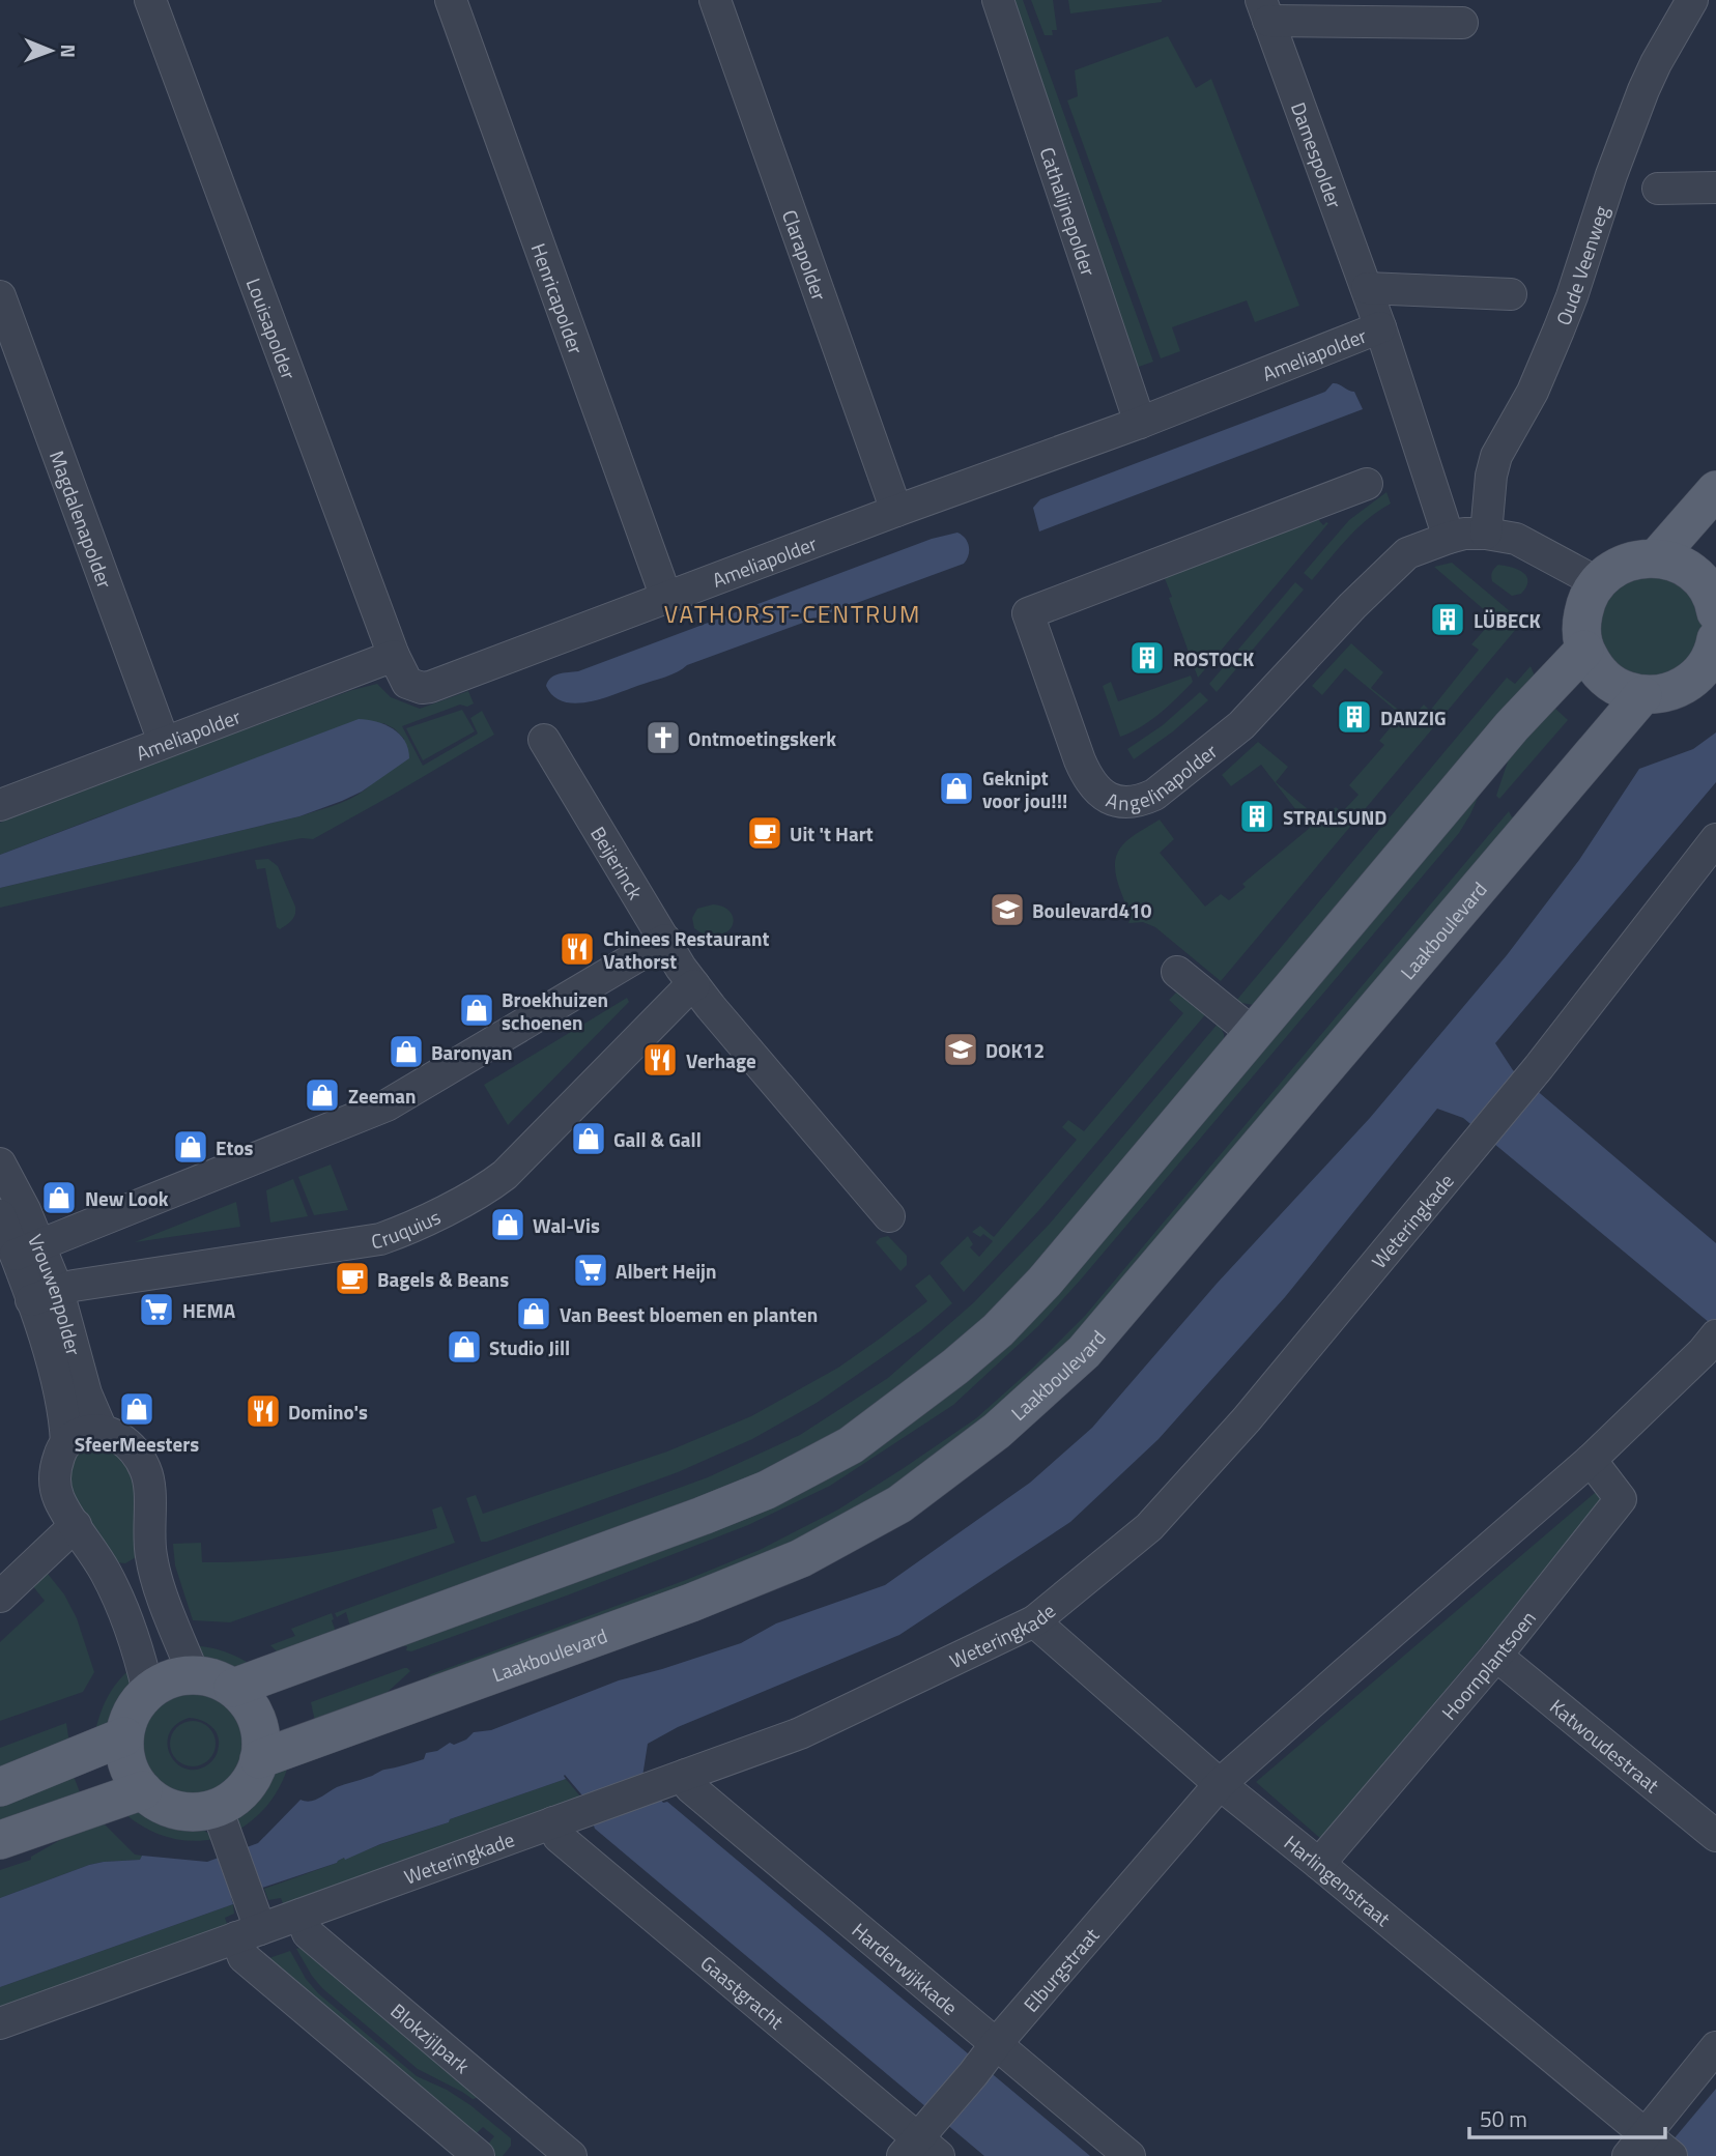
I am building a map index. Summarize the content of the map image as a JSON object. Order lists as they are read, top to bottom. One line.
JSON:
{"streets":{"main road":["Laakboulevard"],"street":["Damespolder","Cathalijnepolder","Clarapolder","Oude Veenweg","Henricapolder","Louisapolder","Ameliapolder","Magdalenapolder","Angelinapolder","Beijerinck","Weteringkade","Cruquius","Vrouwenpolder","Hoornplantsoen","Katwoudestraat","Harlingenstraat","Harderwijkkade","Elburgstraat","Gaastgracht","Blokzijlpark"]},"crossings":[["Damespolder","Ameliapolder"],["Damespolder","Angelinapolder"],["Cathalijnepolder","Ameliapolder"],["Clarapolder","Ameliapolder"],["Oude Veenweg","Angelinapolder"],["Henricapolder","Ameliapolder"],["Louisapolder","Ameliapolder"],["Ameliapolder","Magdalenapolder"],["Angelinapolder","Laakboulevard"],["Beijerinck","Cruquius"],["Laakboulevard","Vrouwenpolder"],["Weteringkade","Harlingenstraat"],["Weteringkade","Harderwijkkade"],["Weteringkade","Gaastgracht"],["Weteringkade","Blokzijlpark"],["Cruquius","Vrouwenpolder"],["Hoornplantsoen","Katwoudestraat"],["Hoornplantsoen","Harlingenstraat"],["Harlingenstraat","Elburgstraat"],["Harderwijkkade","Elburgstraat"],["Elburgstraat","Gaastgracht"]],"districts":["VATHORST-CENTRUM"],"places":{"building":["LÜBECK","ROSTOCK","DANZIG","STRALSUND"],"church":["Ontmoetingskerk"],"shop":["Geknipt voor jou!!!","Broekhuizen schoenen","Baronyan","Zeeman","Gall & Gall","Etos","New Look","Wal-Vis","Van Beest bloemen en planten","Studio Jill","SfeerMeesters"],"cafe":["Uit 't Hart","Bagels & Beans"],"school or university":["Boulevard410","DOK12"],"restaurant":["Chinees Restaurant Vathorst","Verhage","Domino's"],"supermarket":["Albert Heijn","HEMA"]},"scale_bar":"50 m","north":"right"}
